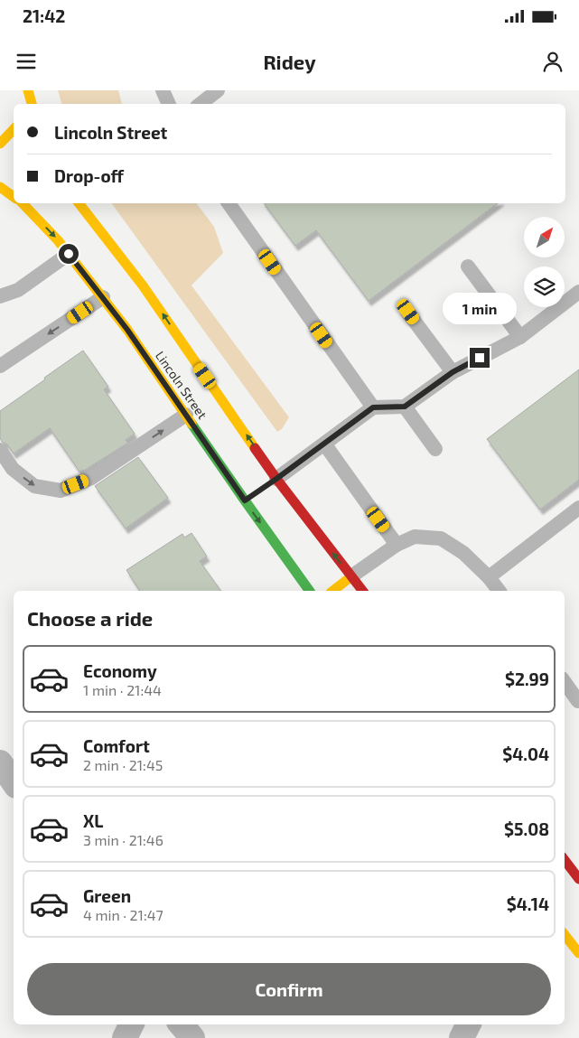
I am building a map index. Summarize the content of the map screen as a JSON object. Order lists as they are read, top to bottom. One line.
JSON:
{"streets":{"main road":["Lincoln Street"]},"north":"top right","page":{"status":"21:42","header":"Ridey","banner":["Lincoln Street","Drop-off"],"bubble":"1 min","heading":"Choose a ride","list":[{"name":"Economy","note":"1 min · 21:44","value":"$2.99"},{"name":"Comfort","note":"2 min · 21:45","value":"$4.04"},{"name":"XL","note":"3 min · 21:46","value":"$5.08"},{"name":"Green","note":"4 min · 21:47","value":"$4.14"}],"buttons":"Confirm"}}
